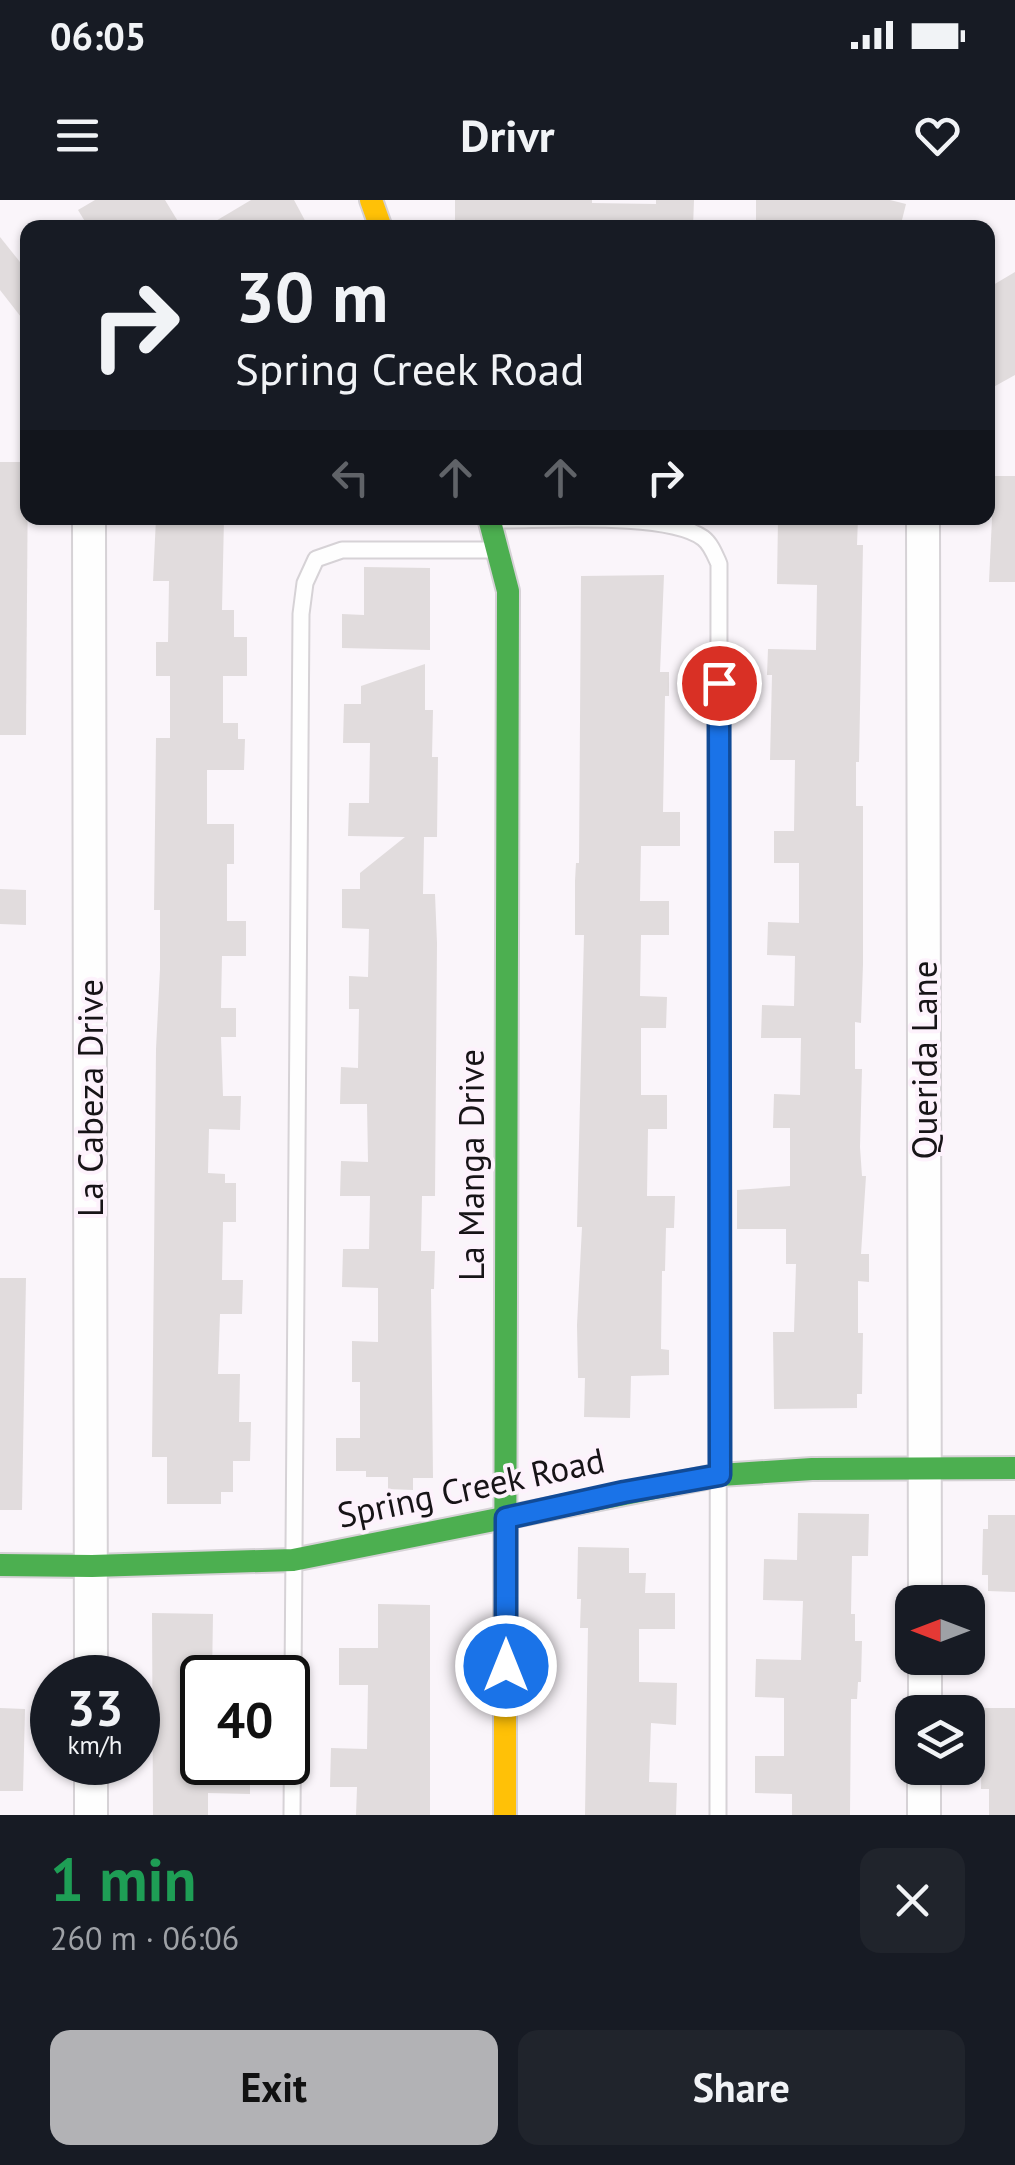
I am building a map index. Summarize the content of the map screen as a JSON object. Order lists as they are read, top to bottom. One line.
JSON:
{"streets":{"street":["Querida Lane","La Cabeza Drive","La Manga Drive","Spring Creek Road"]},"crossings":[["Querida Lane","Spring Creek Road"],["La Cabeza Drive","Spring Creek Road"],["La Manga Drive","Spring Creek Road"]],"north":"left","page":{"status":"06:05","header":"Drivr","turn":["30 m","Spring Creek Road"],"speed":"33 km/h","limit":"40","heading":["1 min","260 m · 06:06"],"buttons":["Exit","Share"]}}
